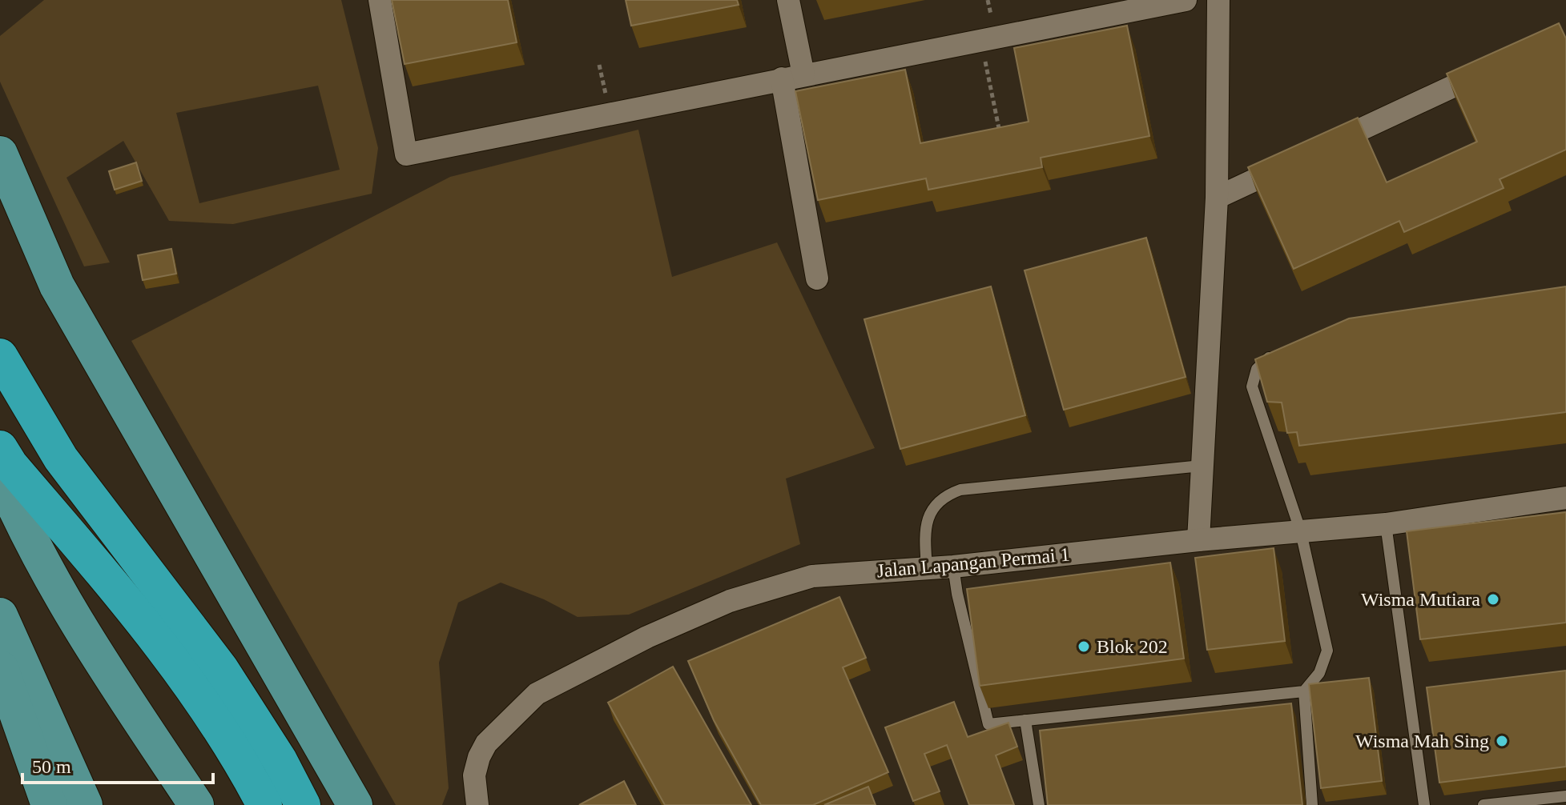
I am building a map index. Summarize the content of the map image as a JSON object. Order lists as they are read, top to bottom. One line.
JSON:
{"streets":{"street":["Jalan Lapangan Permai 1"]},"places":["Wisma Mutiara","Blok 202","Wisma Mah Sing"],"scale_bar":"50 m"}
